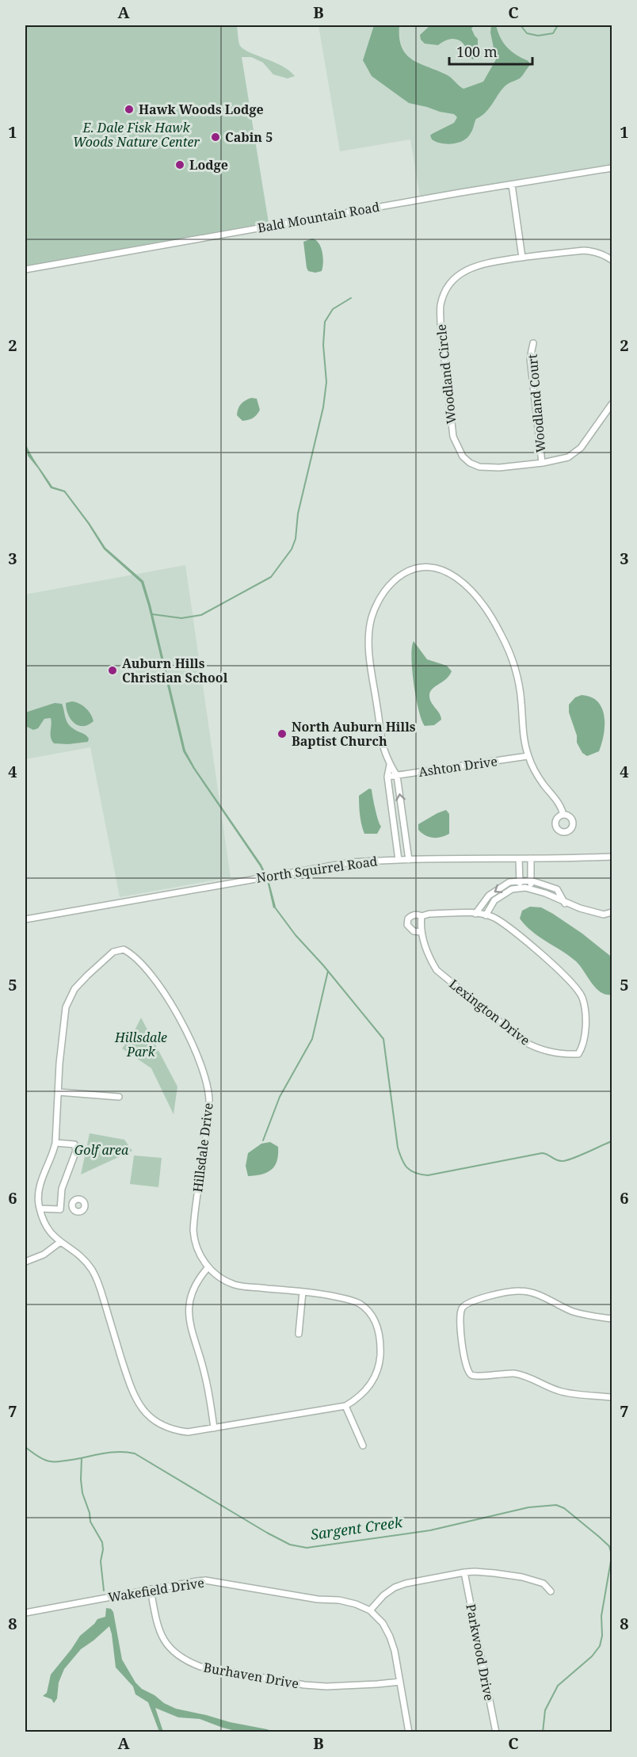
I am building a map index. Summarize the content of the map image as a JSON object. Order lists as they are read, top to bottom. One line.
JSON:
{"streets":{"street":["Bald Mountain Road","Woodland Circle","Woodland Court","Ashton Drive","North Squirrel Road","Lexington Drive","Hillsdale Drive","Wakefield Drive","Parkwood Drive","Burhaven Drive"]},"crossings":[["Woodland Circle","Woodland Court"],["Wakefield Drive","Burhaven Drive"]],"water":["Sargent Creek"],"parks":["E. Dale Fisk Hawk Woods Nature Center","Hillsdale Park","Golf area"],"places":["Hawk Woods Lodge","Cabin 5","Lodge","Auburn Hills Christian School","North Auburn Hills Baptist Church"],"scale_bar":"100 m","grid":{"columns":["A","B","C"],"rows":["1","2","3","4","5","6","7","8"]}}
